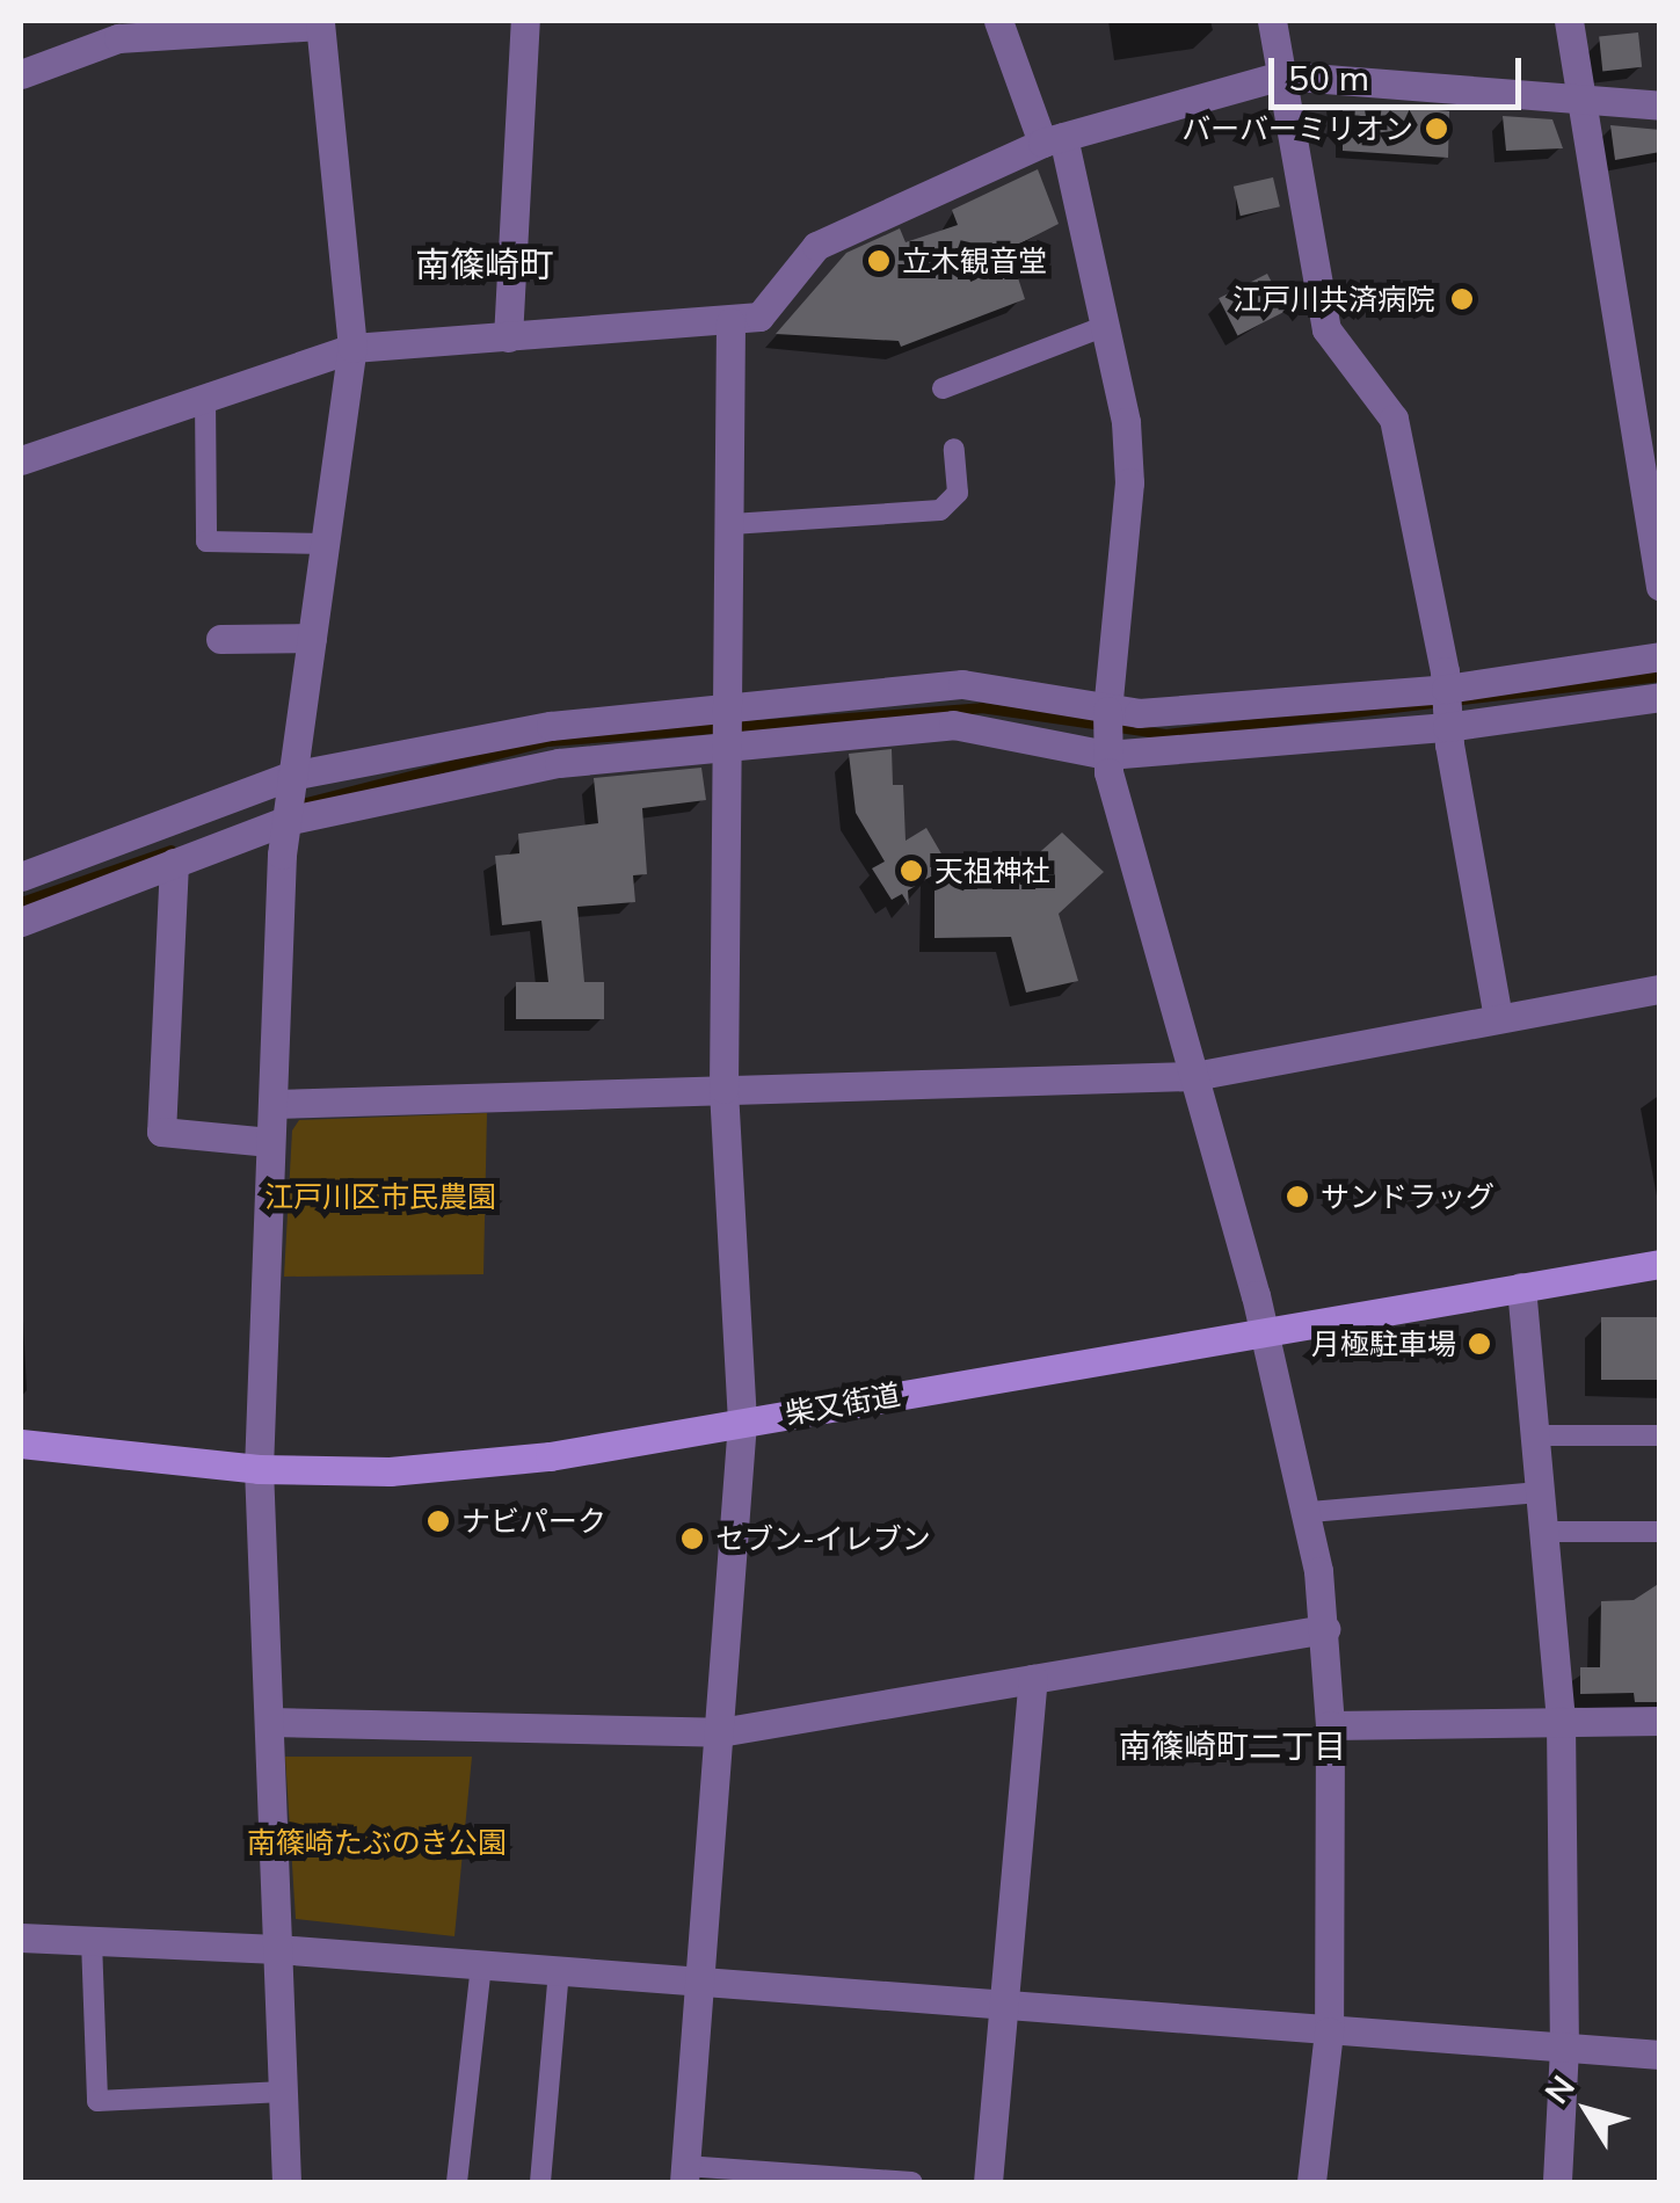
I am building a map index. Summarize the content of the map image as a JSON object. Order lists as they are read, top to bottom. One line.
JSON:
{"streets":{"main road":["柴又街道"]},"districts":["南篠崎町","南篠崎町二丁目"],"parks":["江戸川区市民農園","南篠崎たぶのき公園"],"places":["バーバーミリオン","立木観音堂","江戸川共済病院","天祖神社","サンドラッグ","月極駐車場","ナビパーク","セブン-イレブン"],"scale_bar":"50 m","north":"top left"}
